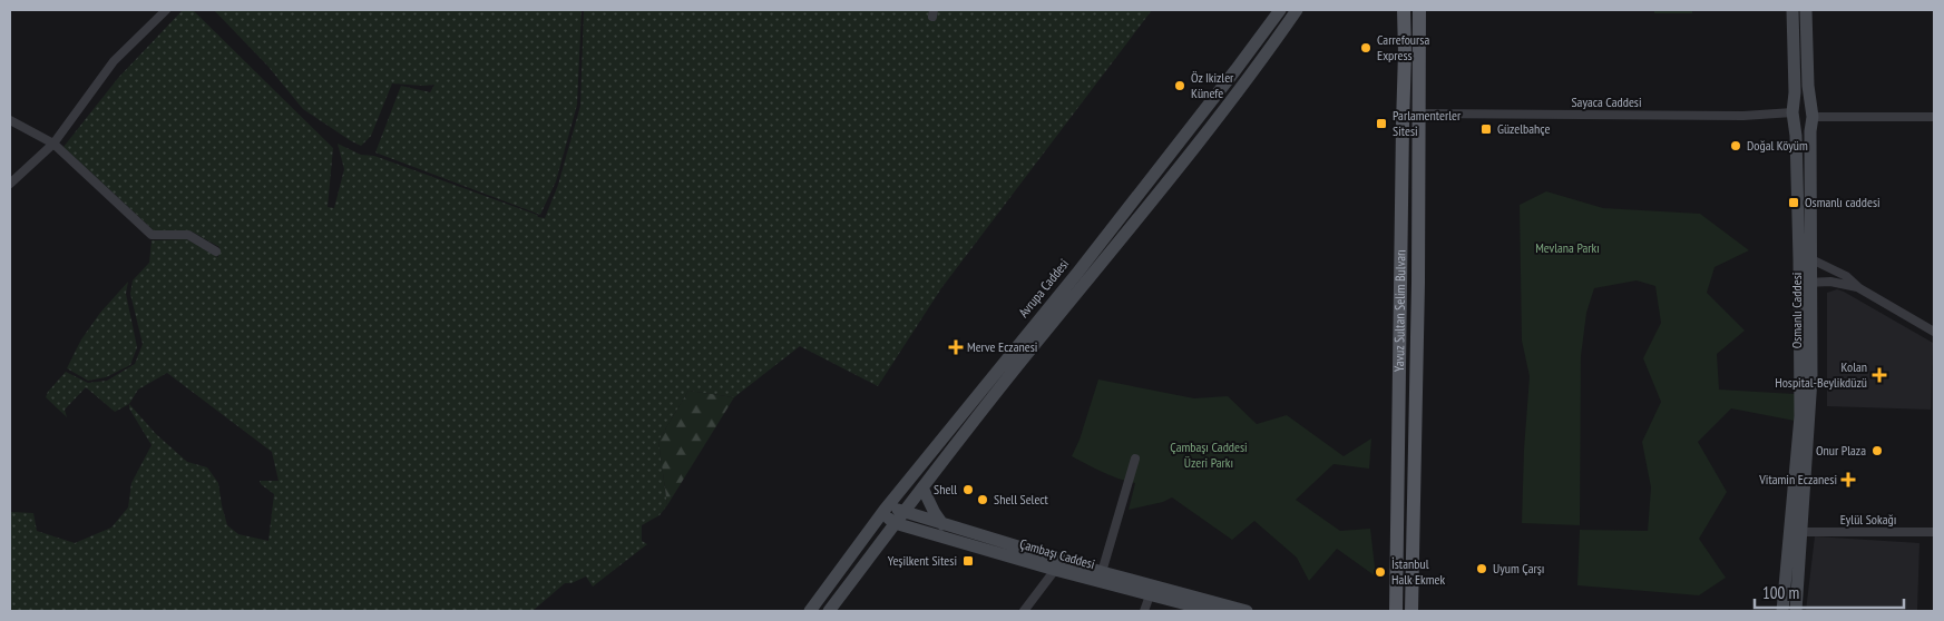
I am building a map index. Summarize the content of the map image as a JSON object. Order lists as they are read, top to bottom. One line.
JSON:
{"streets":{"main road":["Avrupa Caddesi","Yavuz Sultan Selim Bulvarı","Osmanlı Caddesi","Çambaşı Caddesi"],"street":["Sayaca Caddesi","Eylül Sokağı"]},"crossings":[["Sayaca Caddesi","Yavuz Sultan Selim Bulvarı"],["Sayaca Caddesi","Osmanlı Caddesi"],["Avrupa Caddesi","Çambaşı Caddesi"],["Osmanlı Caddesi","Eylül Sokağı"]],"parks":["Mevlana Parkı","Çambaşı Caddesi Üzeri Parkı"],"places":{"other":["Carrefoursa Express","Öz Ikizler Künefe","Doğal Köyüm","Onur Plaza","Shell","Shell Select","Uyum Çarşı","İstanbul Halk Ekmek"],"transit":["Parlamenterler Sitesi","Güzelbahçe","Osmanlı caddesi","Yeşilkent Sitesi"],"health":["Merve Eczanesi","Kolan Hospital-Beylikdüzü","Vitamin Eczanesi"]},"scale_bar":"100 m"}
